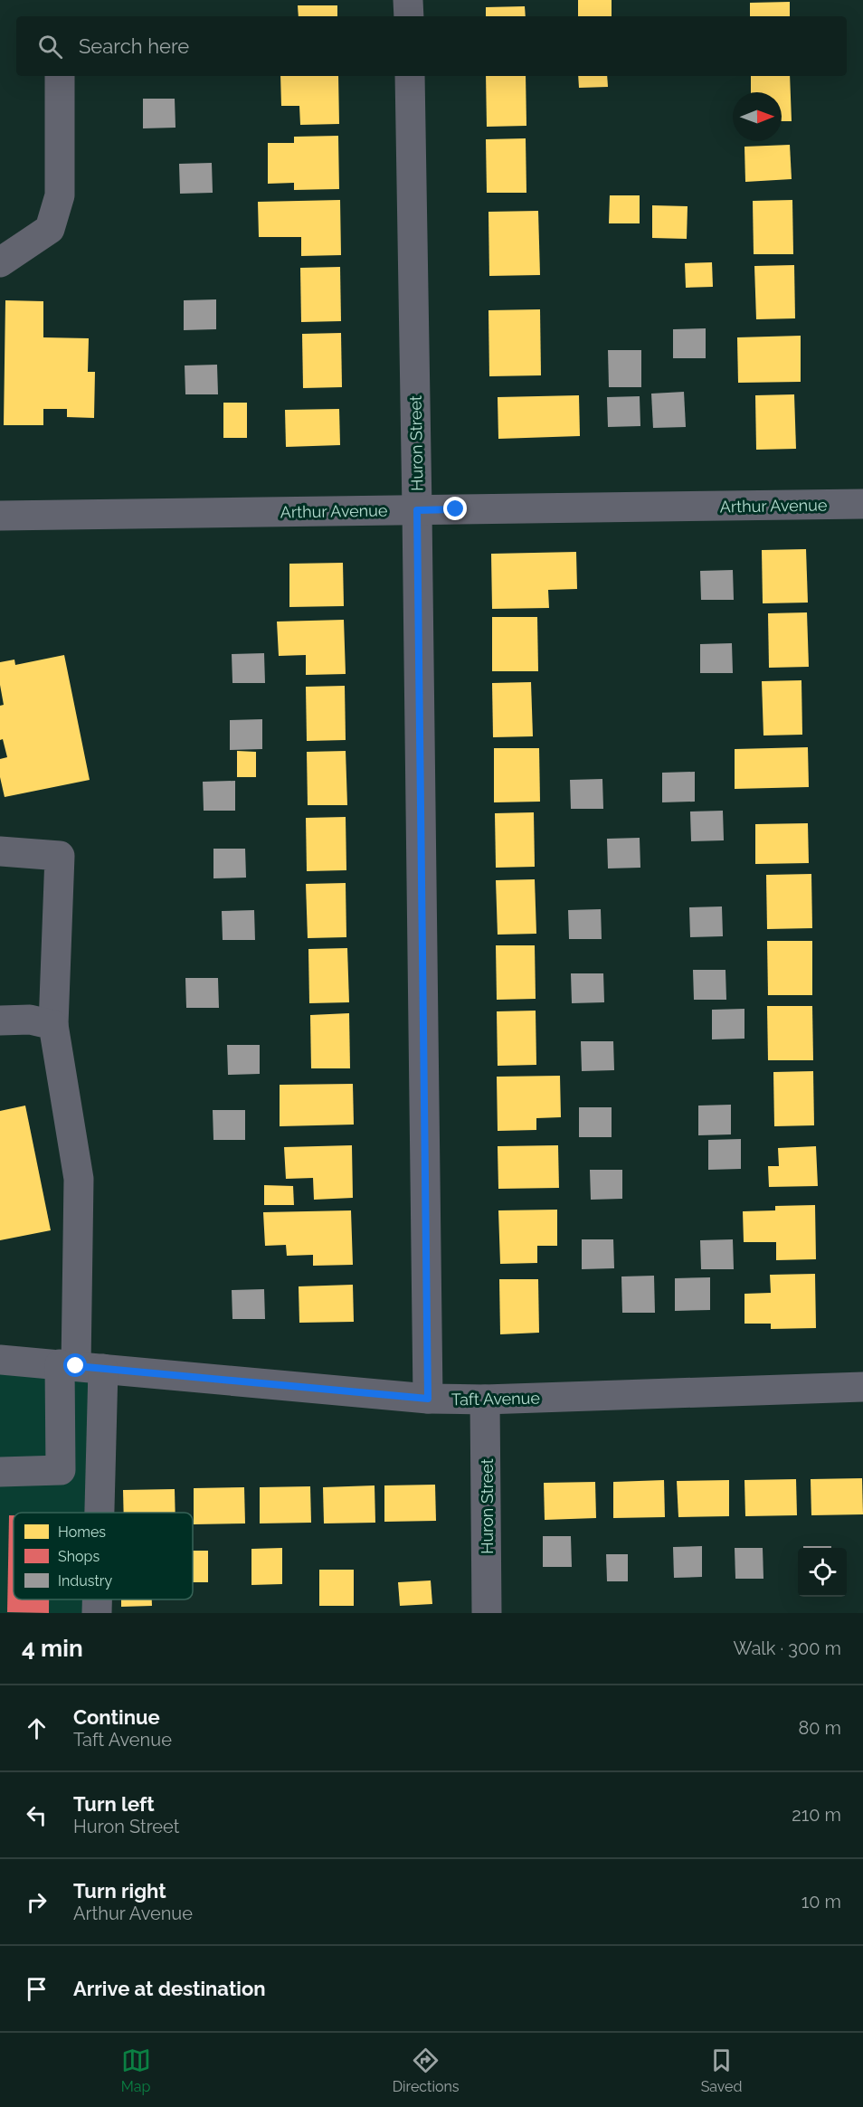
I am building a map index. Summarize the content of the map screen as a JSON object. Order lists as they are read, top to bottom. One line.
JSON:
{"streets":{"street":["Huron Street","Arthur Avenue","Taft Avenue"]},"crossings":[["Huron Street","Arthur Avenue"],["Huron Street","Taft Avenue"]],"legend":["Homes","Shops","Industry"],"north":"right","page":{"search":"Search here","heading":["4 min","Walk · 300 m"],"list":[["Continue","Taft Avenue","80 m"],["Turn left","Huron Street","210 m"],["Turn right","Arthur Avenue","10 m"],"Arrive at destination"],"nav":["Map","Directions","Saved"]}}
